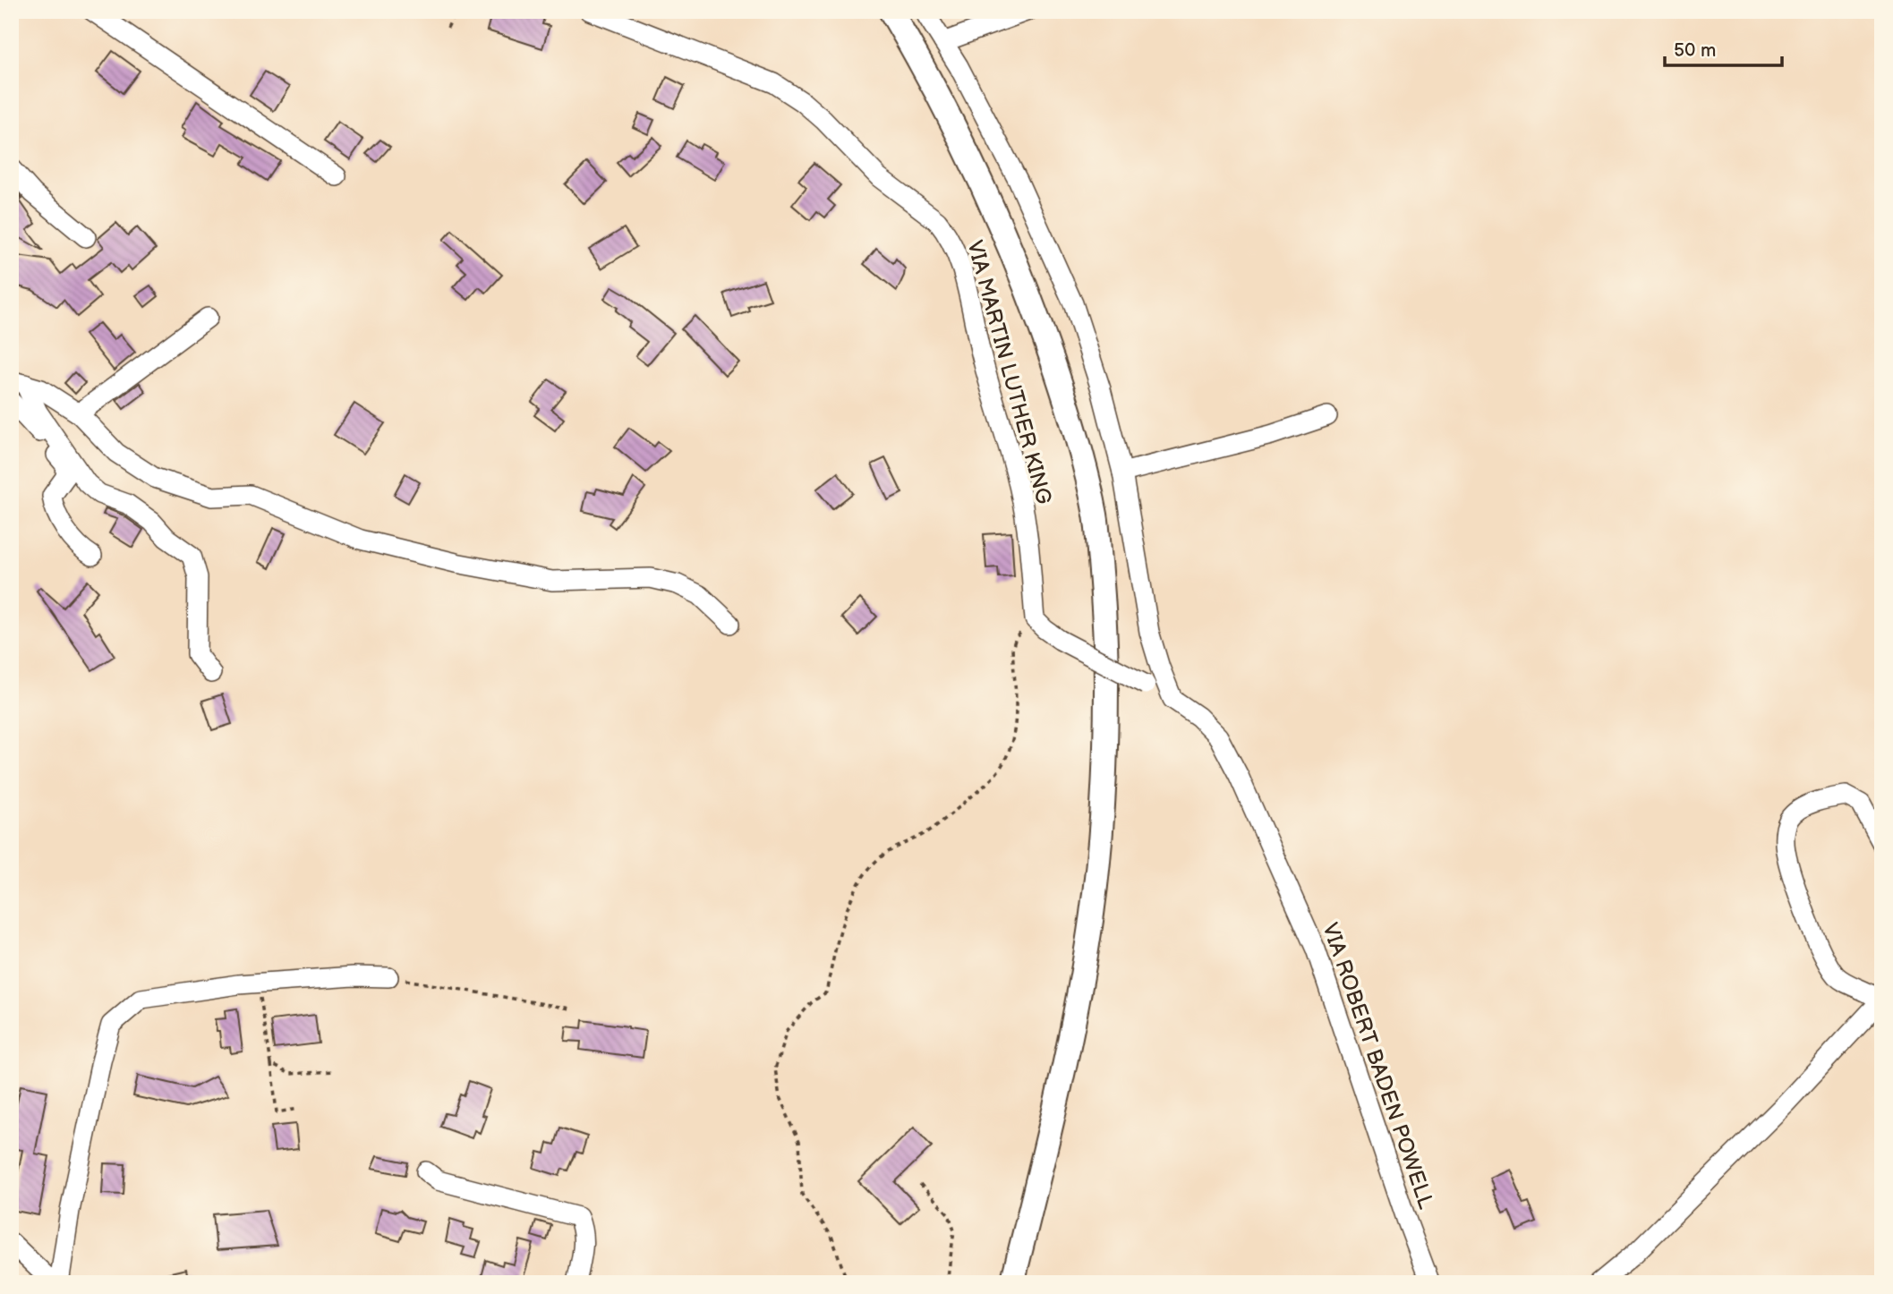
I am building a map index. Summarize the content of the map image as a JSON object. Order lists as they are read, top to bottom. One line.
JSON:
{"streets":{"street":["VIA MARTIN LUTHER KING","VIA ROBERT BADEN POWELL"]},"crossings":[["VIA MARTIN LUTHER KING","VIA ROBERT BADEN POWELL"]],"scale_bar":"50 m"}
